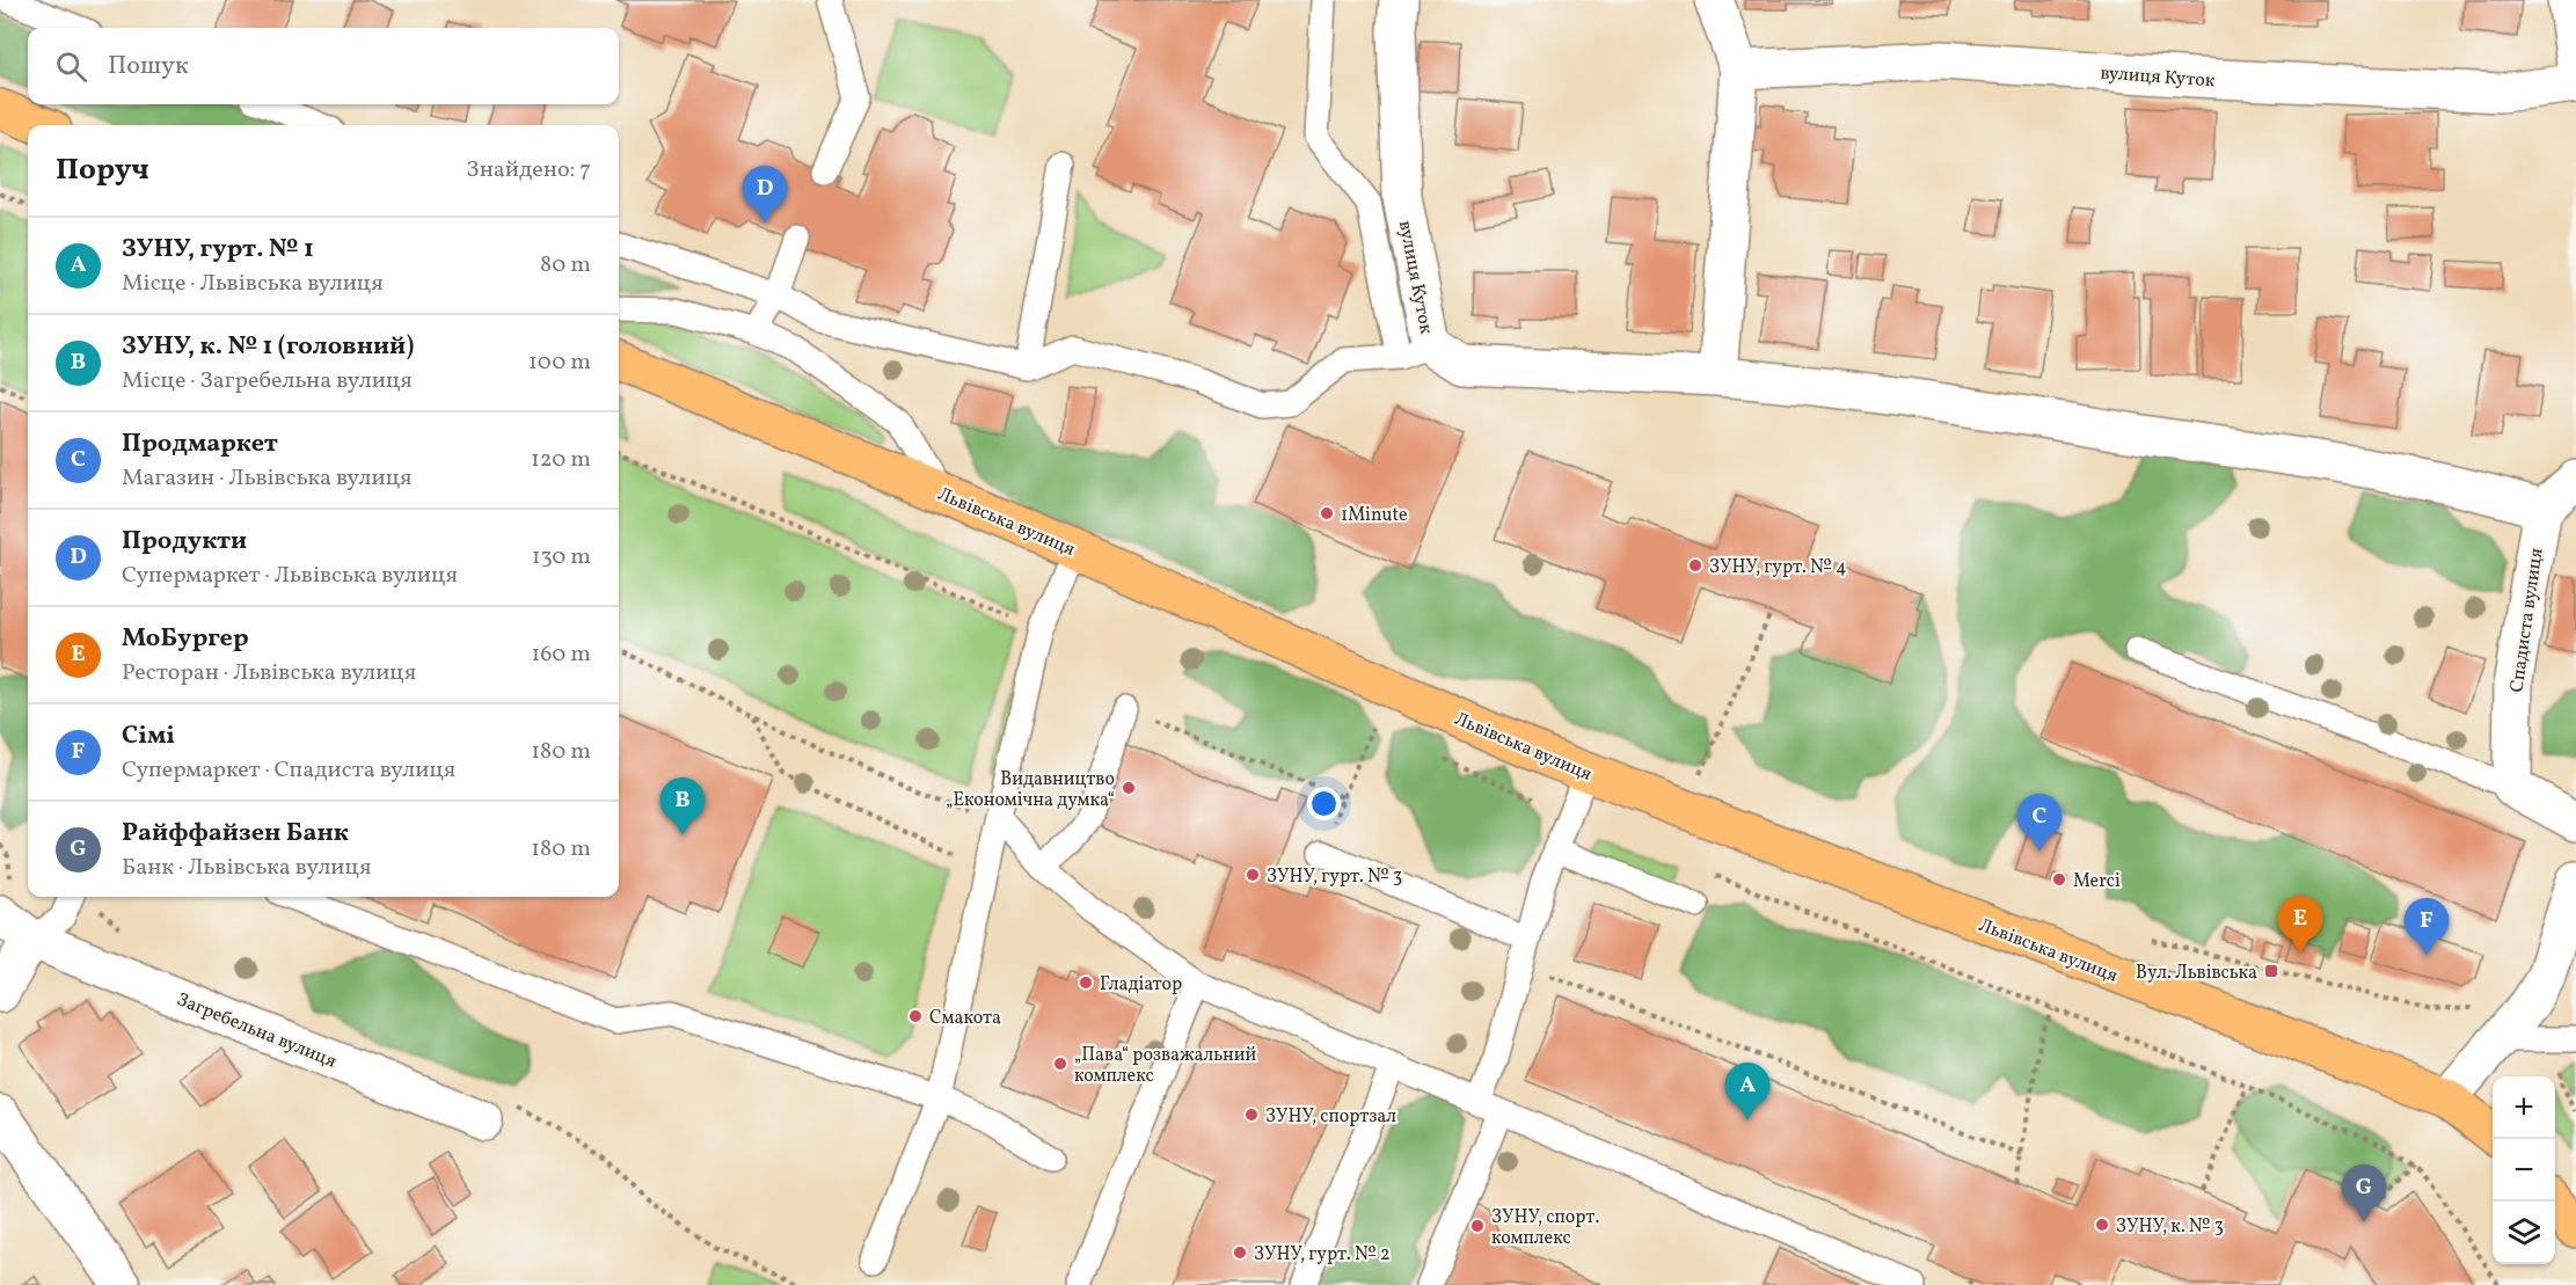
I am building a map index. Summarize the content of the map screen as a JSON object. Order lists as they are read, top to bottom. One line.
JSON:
{"streets":{"main road":["Львівська вулиця"],"street":["вулиця Куток","Спадиста вулиця","Загребельна вулиця"]},"crossings":[["вулиця Куток","Спадиста вулиця"]],"places":{"other":["1Minute","ЗУНУ, гурт. № 4","Видавництво „Економічна думка“","ЗУНУ, гурт. № 3","Merci","Гладіатор","Смакота","„Пава“ розважальний комплекс","ЗУНУ, спортзал","ЗУНУ, к. № 3","ЗУНУ, спорт. комплекс","ЗУНУ, гурт. № 2"],"transit":["Вул. Львівська"]},"page":{"search":"Пошук","heading":["Поруч","Знайдено: 7"],"pins":["D","B","C","E","F","A","G"],"list":[{"mark":"A","name":"ЗУНУ, гурт. № 1","note":"Місце · Львівська вулиця","value":"80 m"},{"mark":"B","name":"ЗУНУ, к. № 1 (головний)","note":"Місце · Загребельна вулиця","value":"100 m"},{"mark":"C","name":"Продмаркет","note":"Магазин · Львівська вулиця","value":"120 m"},{"mark":"D","name":"Продукти","note":"Супермаркет · Львівська вулиця","value":"130 m"},{"mark":"E","name":"МоБургер","note":"Ресторан · Львівська вулиця","value":"160 m"},{"mark":"F","name":"Сімі","note":"Супермаркет · Спадиста вулиця","value":"180 m"},{"mark":"G","name":"Райффайзен Банк","note":"Банк · Львівська вулиця","value":"180 m"}],"map_buttons":["+","−"]}}
